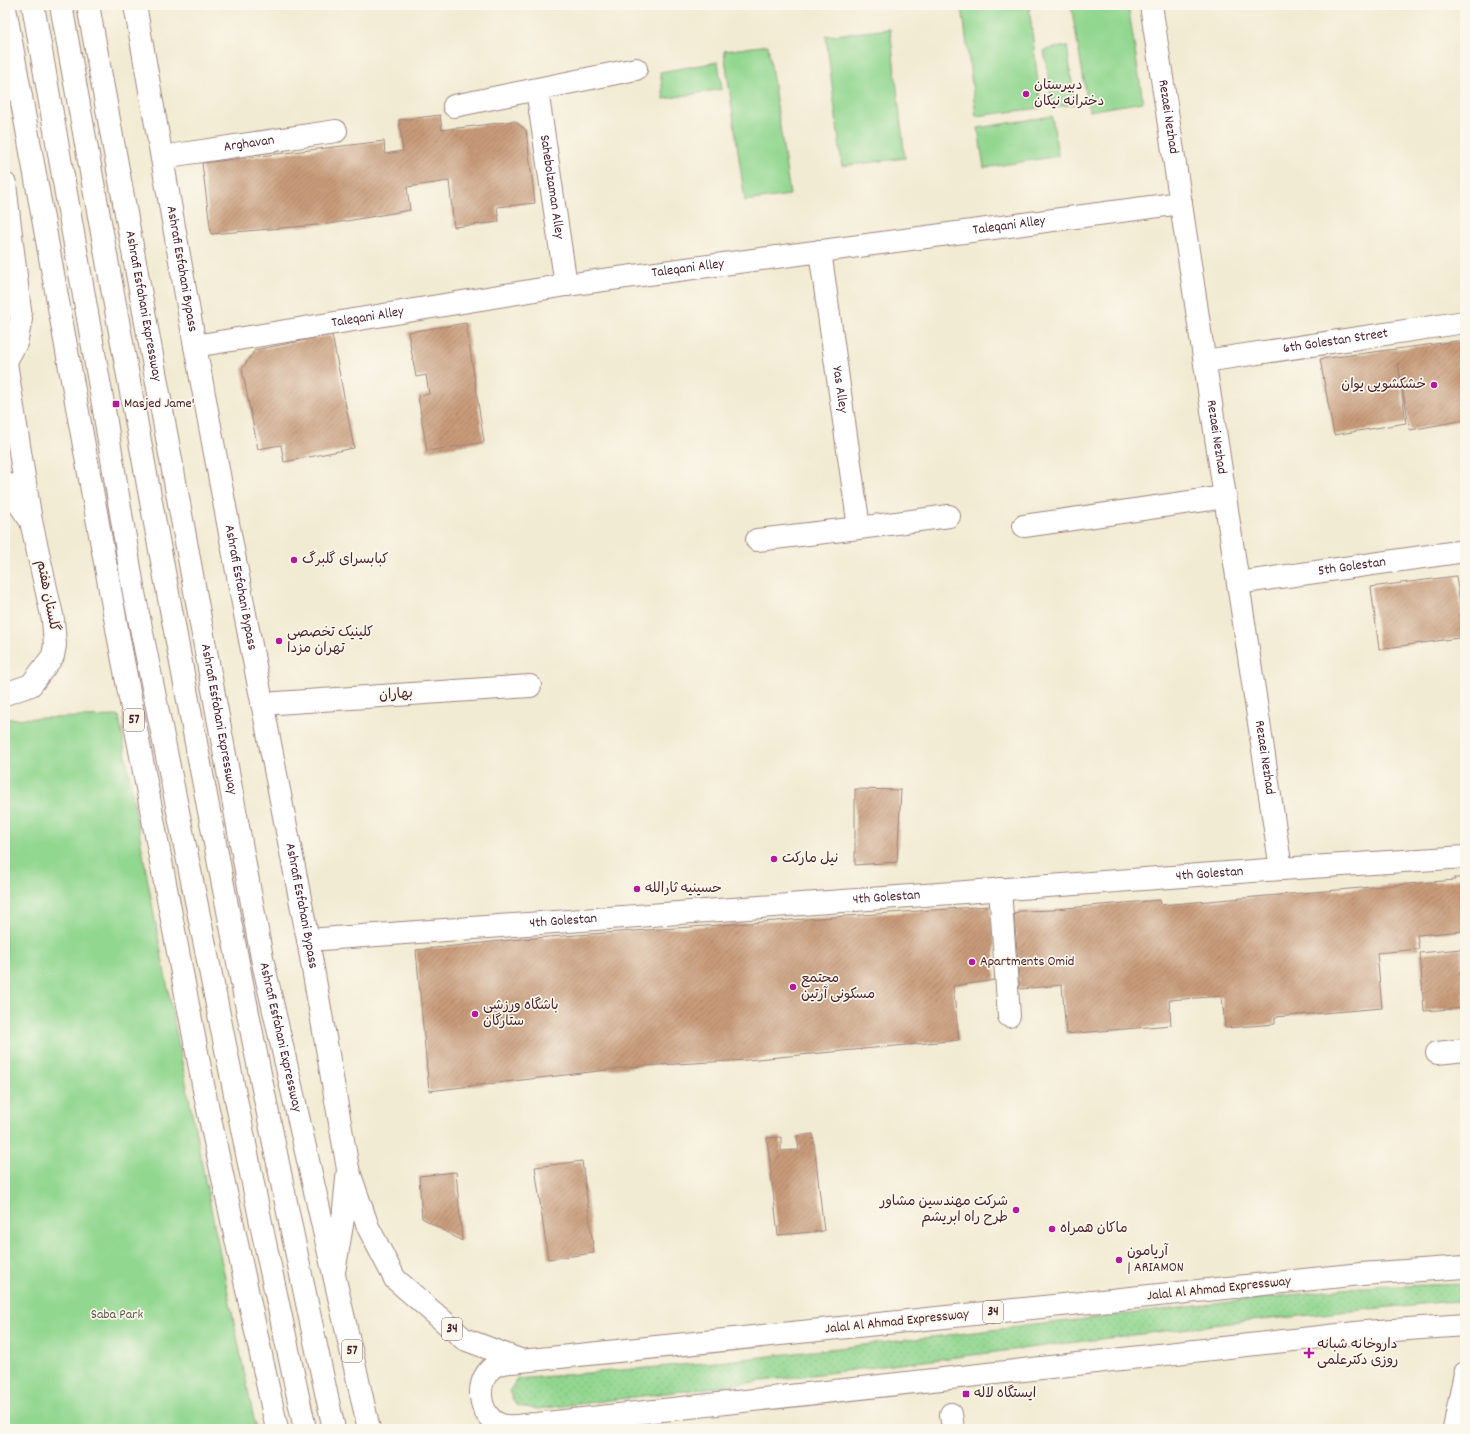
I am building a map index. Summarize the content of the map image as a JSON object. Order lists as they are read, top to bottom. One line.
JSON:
{"streets":{"main road":["Rezaei Nezhad","Arghavan","Sahebolzaman Alley","Taleqani Alley","Ashrafi Esfahani Bypass","Ashrafi Esfahani Expressway","6th Golestan Street","Yas Alley","5th Golestan","گلستان هفتم","بهاران","57","4th Golestan","Jalal Al Ahmad Expressway","34"]},"crossings":[["Rezaei Nezhad","Taleqani Alley"],["Rezaei Nezhad","6th Golestan Street"],["Rezaei Nezhad","5th Golestan"],["Rezaei Nezhad","4th Golestan"],["Arghavan","Ashrafi Esfahani Bypass"],["Sahebolzaman Alley","Taleqani Alley"],["Taleqani Alley","Ashrafi Esfahani Bypass"],["Taleqani Alley","Yas Alley"],["Ashrafi Esfahani Bypass","بهاران"],["Ashrafi Esfahani Bypass","4th Golestan"],["Ashrafi Esfahani Bypass","34"],["Jalal Al Ahmad Expressway","34"]],"parks":["Saba Park"],"places":{"other":["دبیرستان دخترانه نیکان","خشکشویی یوان","کبابسرای گلبرگ","کلینیک تخصصی تهران مزدا","نیل مارکت","حسینیه ثارالله","Apartments Omid","مجتمع مسکونی آرتین","باشگاه ورزشی ستارگان","شرکت مهندسین مشاور طرح راه ابریشم","ماکان همراه","آریامون | ARIAMON"],"transit":["Masjed Jame'","ایستگاه لاله"],"health":["داروخانه شبانه روزی دکترعلمی"]}}
